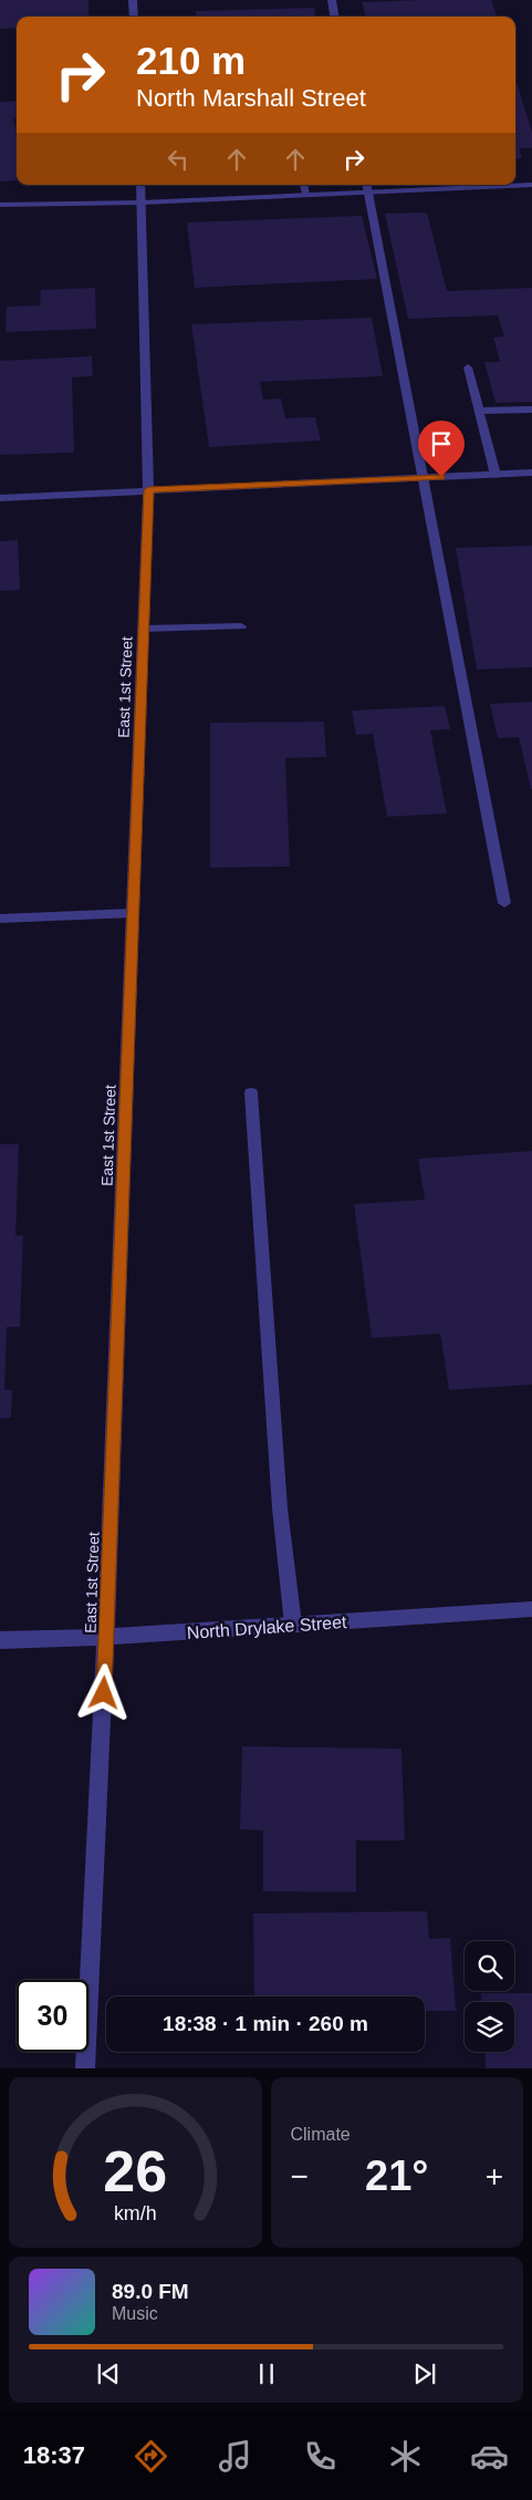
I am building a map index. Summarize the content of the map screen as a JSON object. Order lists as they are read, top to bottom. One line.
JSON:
{"streets":{"street":["East 1st Street","North Drylake Street"]},"crossings":[["East 1st Street","North Drylake Street"]],"page":{"turn":["210 m","North Marshall Street"],"limit":"30","trip":"18:38 · 1 min · 260 m","tile":"Climate","heat":["−","21°","+"],"song":["89.0 FM","Music"],"tabs":"18:37","gauge":["26","km/h"]}}
